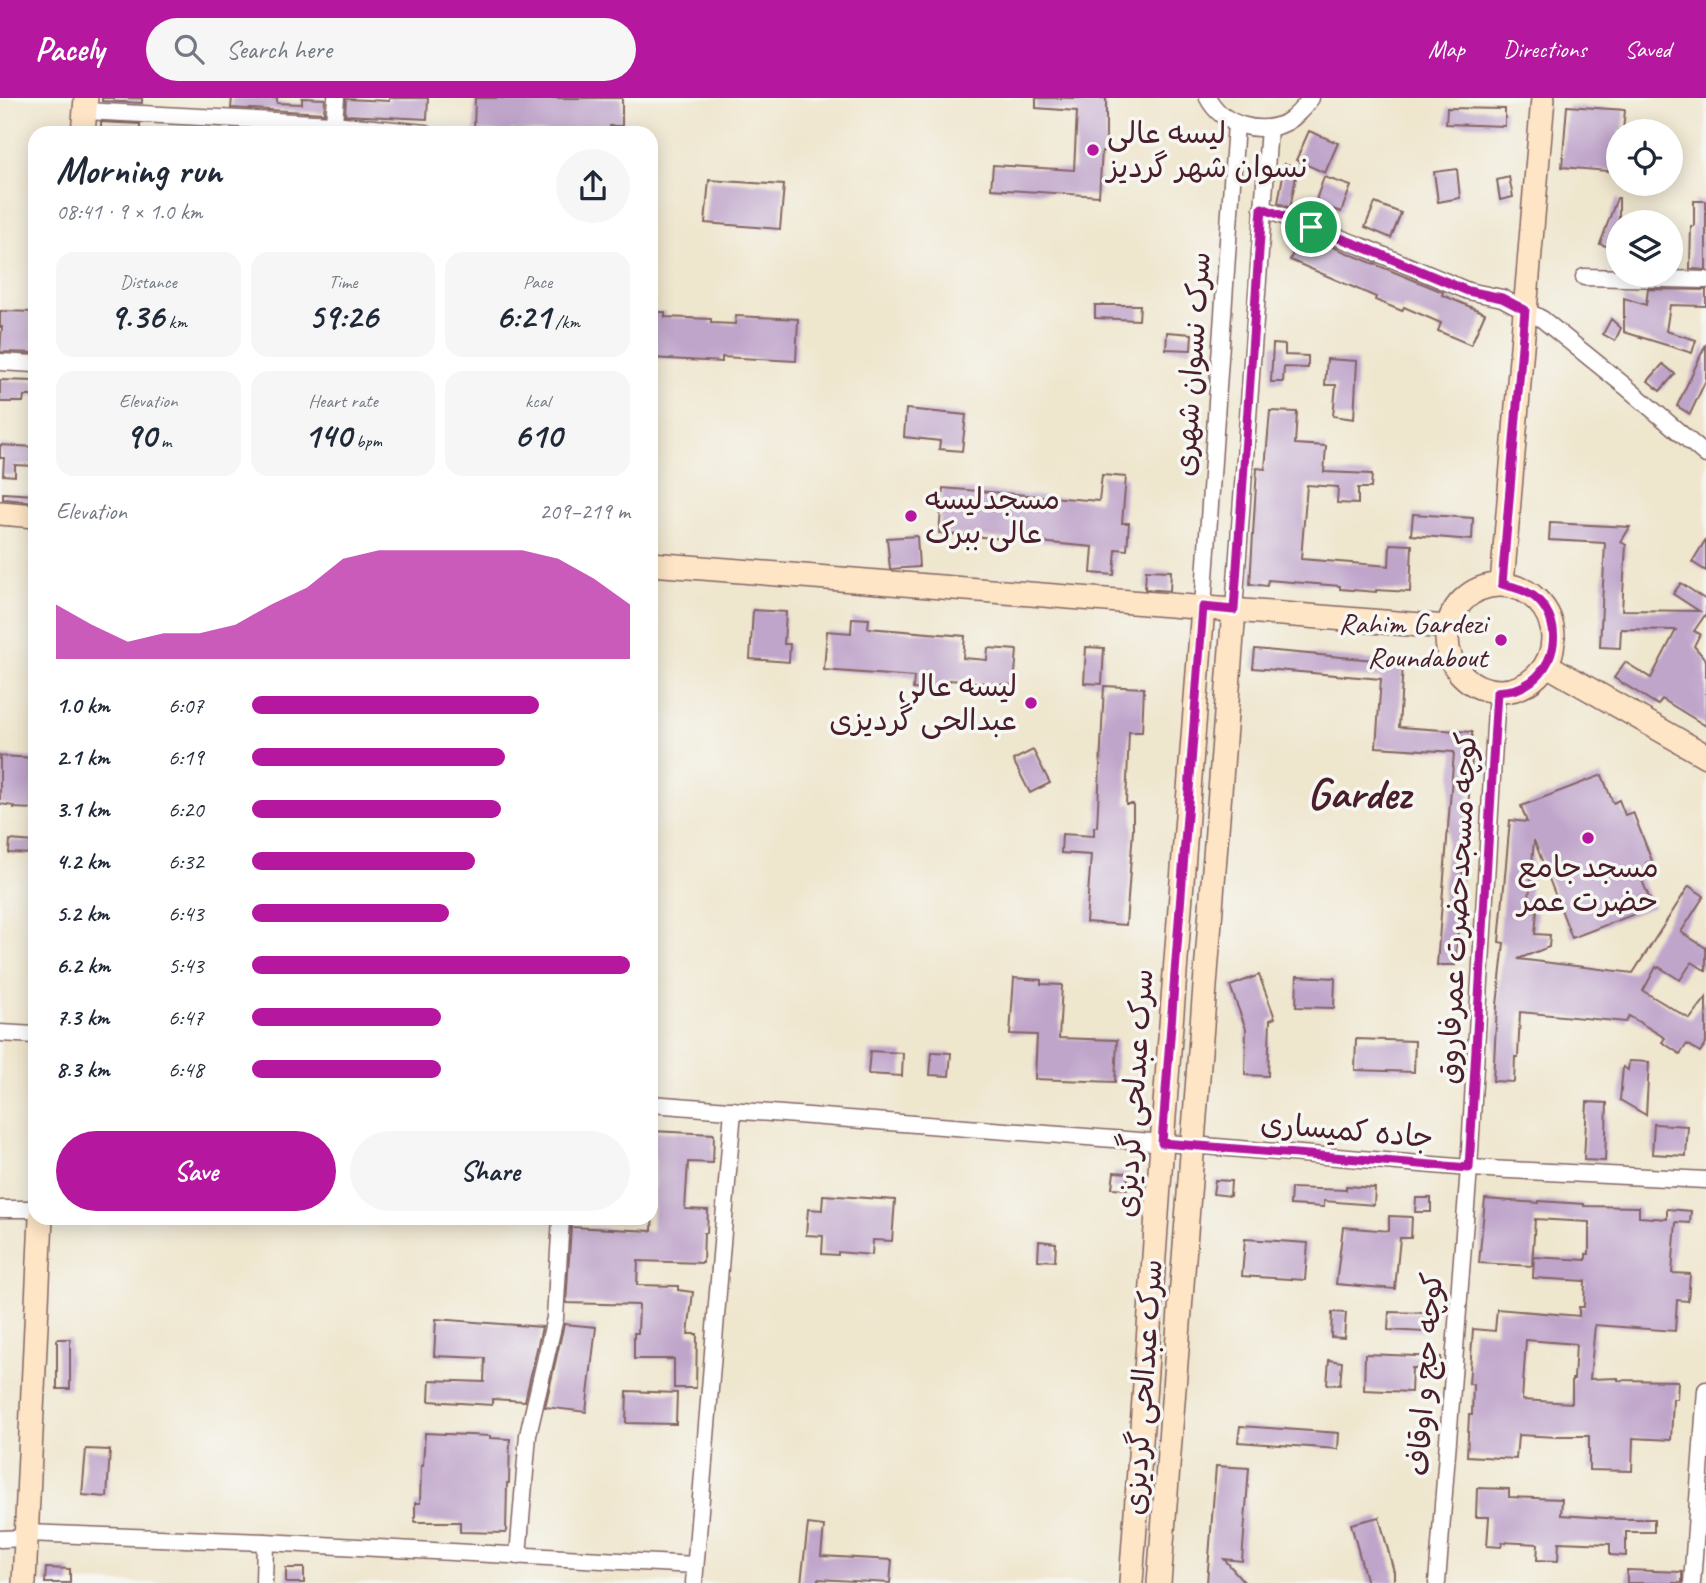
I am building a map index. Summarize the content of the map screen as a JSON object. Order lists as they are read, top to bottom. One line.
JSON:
{"streets":{"main road":["سرک عبدلحی گردیزی","سرک عبدالحی گردیزی"],"street":["سرک نسوان شهری","کوچه مسجدحضرت عمرفاروق","جاده کمیساری","کوچه حج و اوقاف"]},"crossings":[["سرک نسوان شهری","سرک عبدلحی گردیزی"],["سرک نسوان شهری","سرک عبدالحی گردیزی"],["کوچه مسجدحضرت عمرفاروق","جاده کمیساری"],["کوچه مسجدحضرت عمرفاروق","کوچه حج و اوقاف"],["سرک عبدلحی گردیزی","جاده کمیساری"],["جاده کمیساری","کوچه حج و اوقاف"],["جاده کمیساری","سرک عبدالحی گردیزی"]],"districts":["Gardez"],"places":["لیسه عالی نسوان شهر گردیز","مسجدلیسه عالی ببرک","Rahim Gardezi Roundabout","لیسه عالی عبدالحی گردیزی","مسجدجامع حضرت عمر"],"page":{"header":"Pacely","search":"Search here","nav":["Map","Directions","Saved"],"heading":["Morning run","08:41 · 9 × 1.0 km"],"stats":[["Distance","9.36 km"],["Time","59:26"],["Pace","6:21 /km"],["Elevation","90 m"],["Heart rate","140 bpm"],["kcal","610"]],"chart":["Elevation","209–219 m"],"list":[{"name":"1.0 km","note":"6:07"},{"name":"2.1 km","note":"6:19"},{"name":"3.1 km","note":"6:20"},{"name":"4.2 km","note":"6:32"},{"name":"5.2 km","note":"6:43"},{"name":"6.2 km","note":"5:43"},{"name":"7.3 km","note":"6:47"},{"name":"8.3 km","note":"6:48"}],"buttons":["Save","Share"]}}
